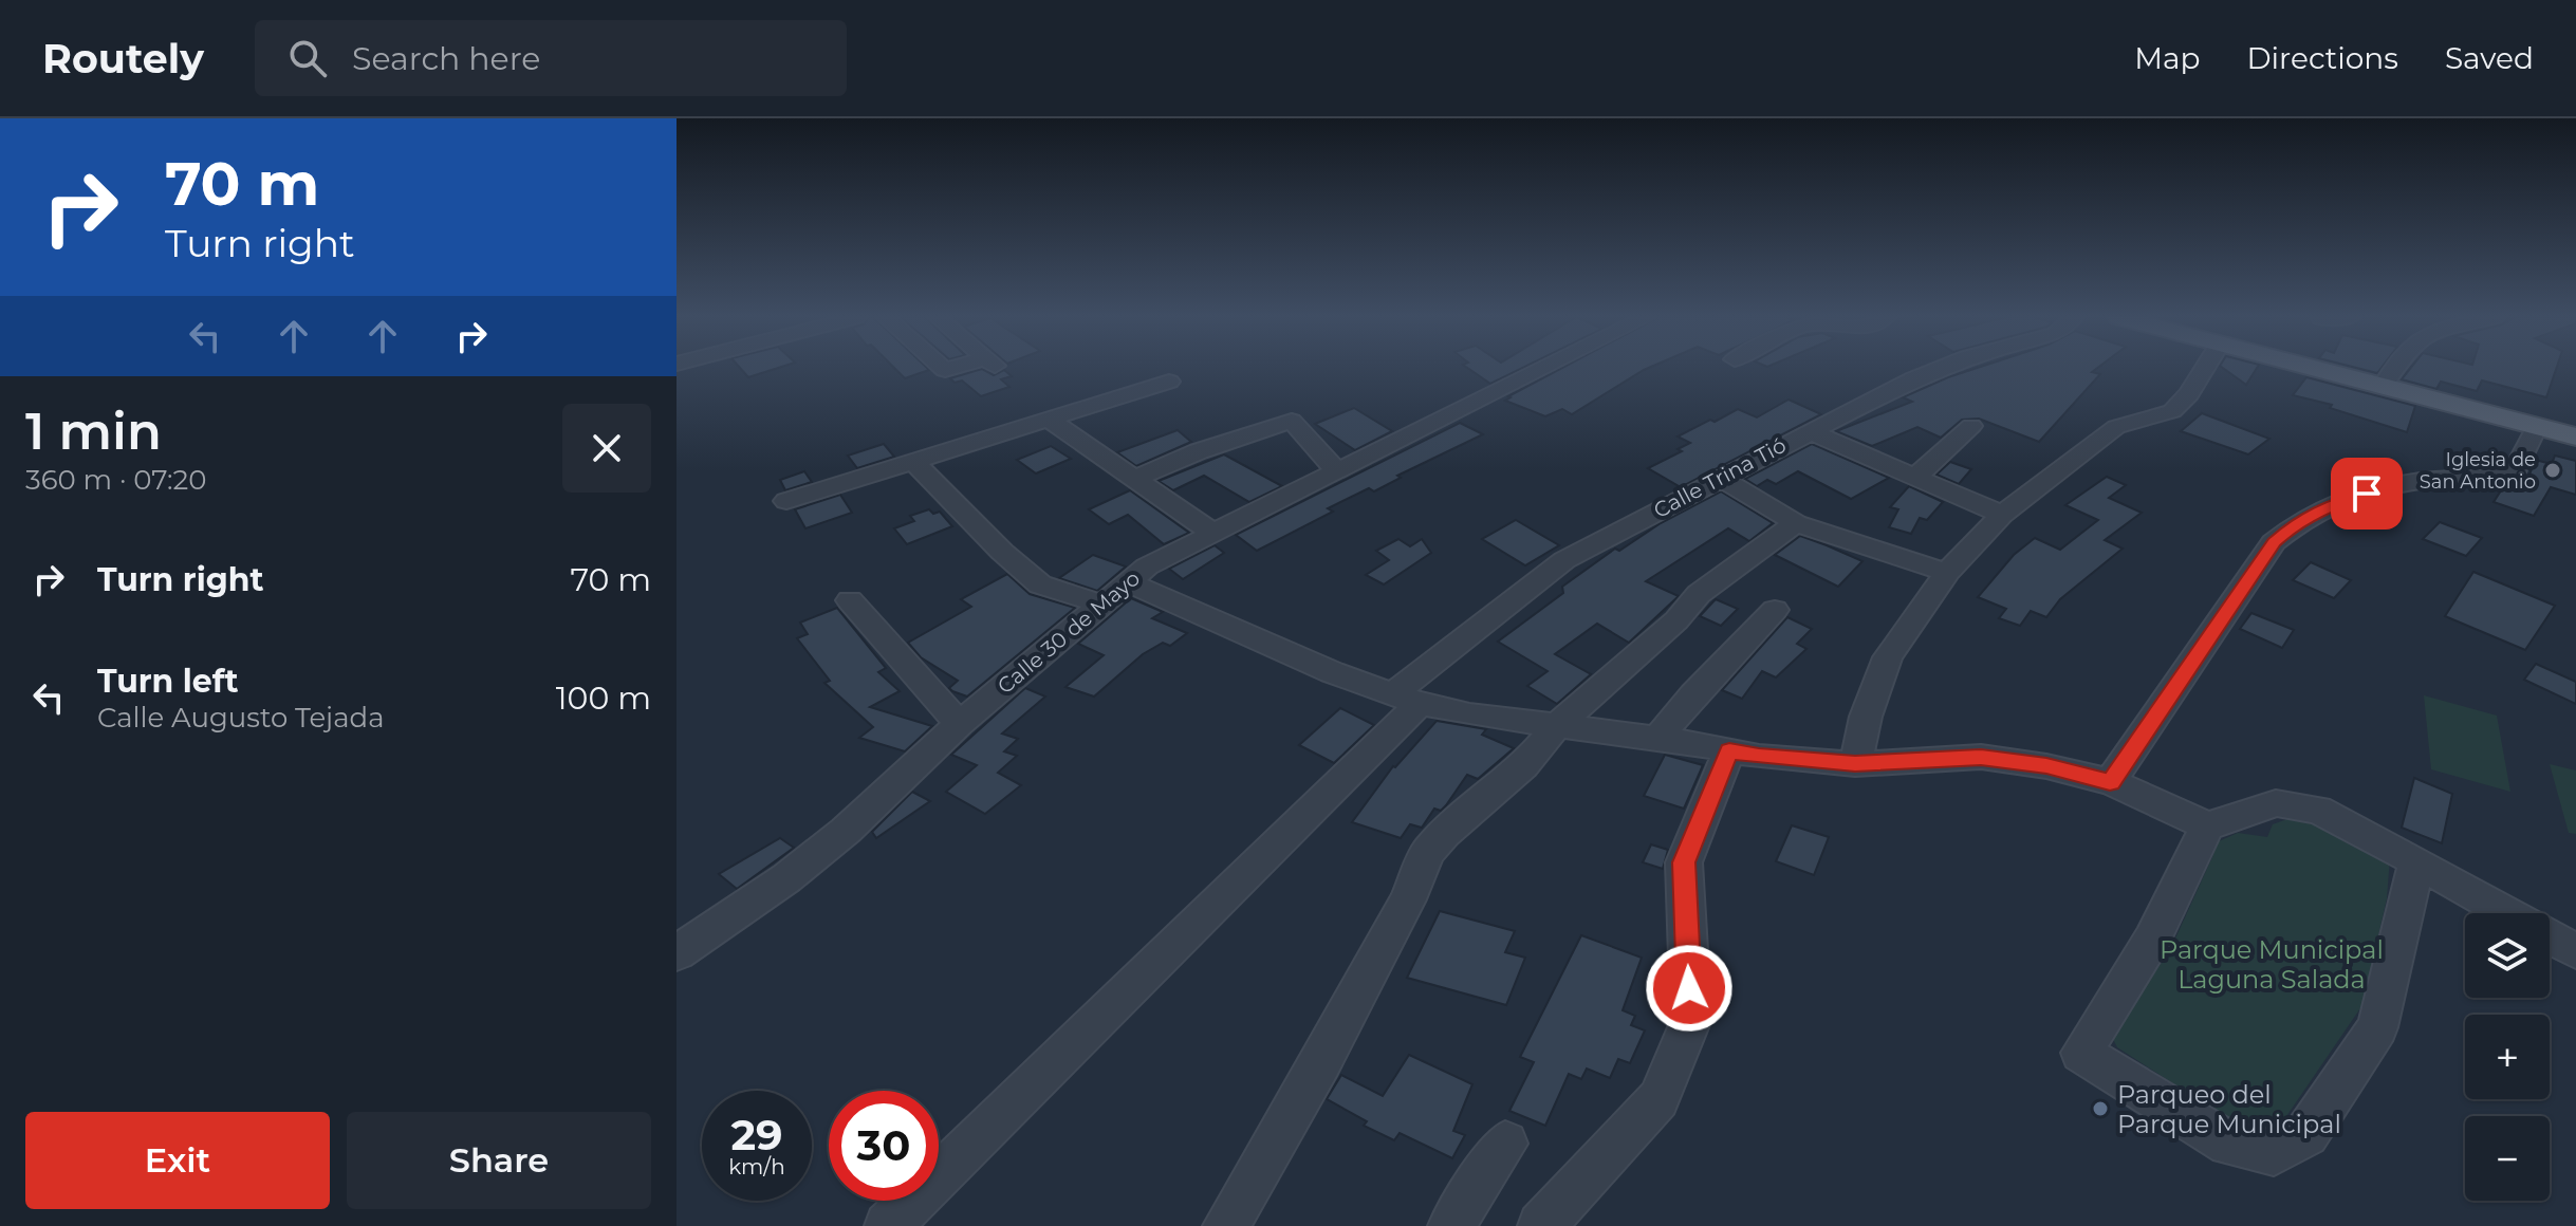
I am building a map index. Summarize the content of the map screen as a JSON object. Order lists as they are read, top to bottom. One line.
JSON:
{"streets":{"street":["Calle Trina Tió","Calle 30 de Mayo"]},"parks":["Parque Municipal Laguna Salada"],"places":["Iglesia de San Antonio","Parqueo del Parque Municipal"],"page":{"header":"Routely","search":"Search here","nav":["Map","Directions","Saved"],"turn":["70 m","Turn right"],"heading":["1 min","360 m · 07:20"],"list":[{"name":"Turn right","value":"70 m"},{"name":"Turn left","note":"Calle Augusto Tejada","value":"100 m"}],"map_buttons":["+","−"],"speed":"29 km/h","limit":"30","buttons":["Exit","Share"]}}
